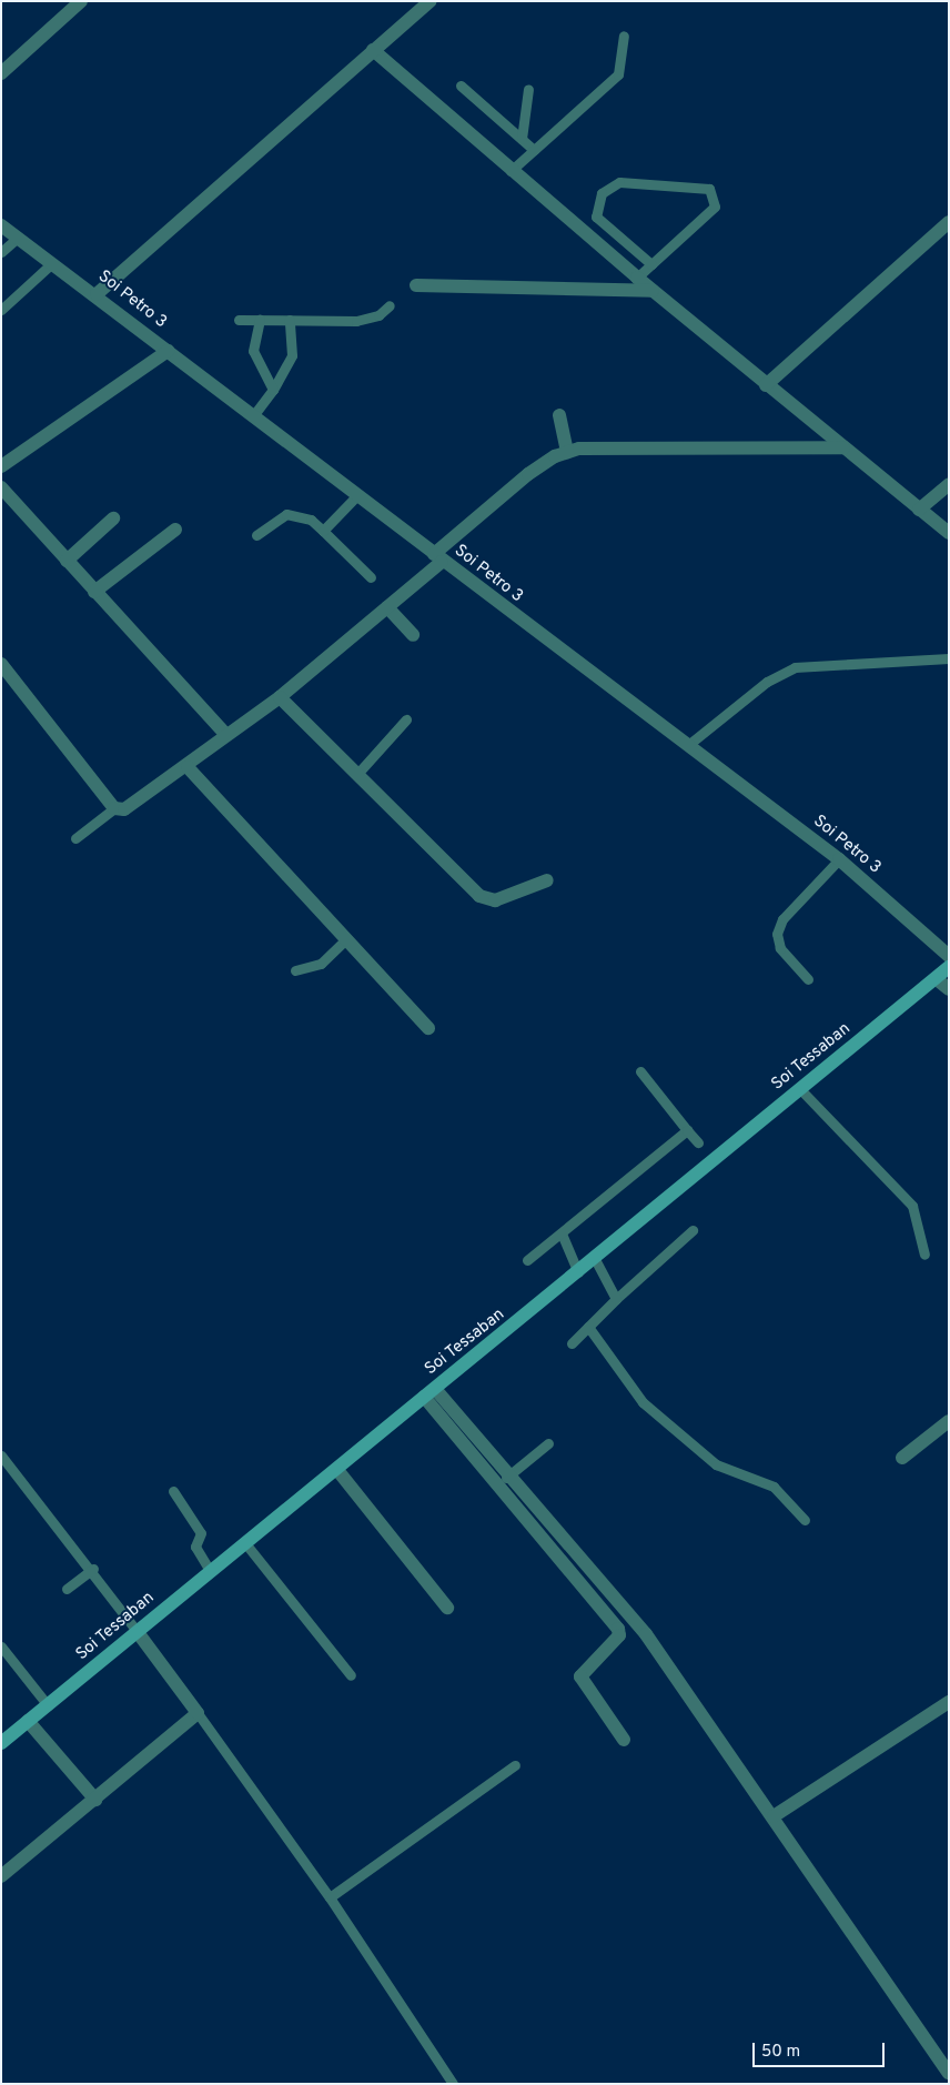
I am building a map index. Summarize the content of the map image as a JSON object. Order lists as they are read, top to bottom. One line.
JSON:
{"streets":{"street":["Soi Petro 3","Soi Tessaban"]},"scale_bar":"50 m"}
